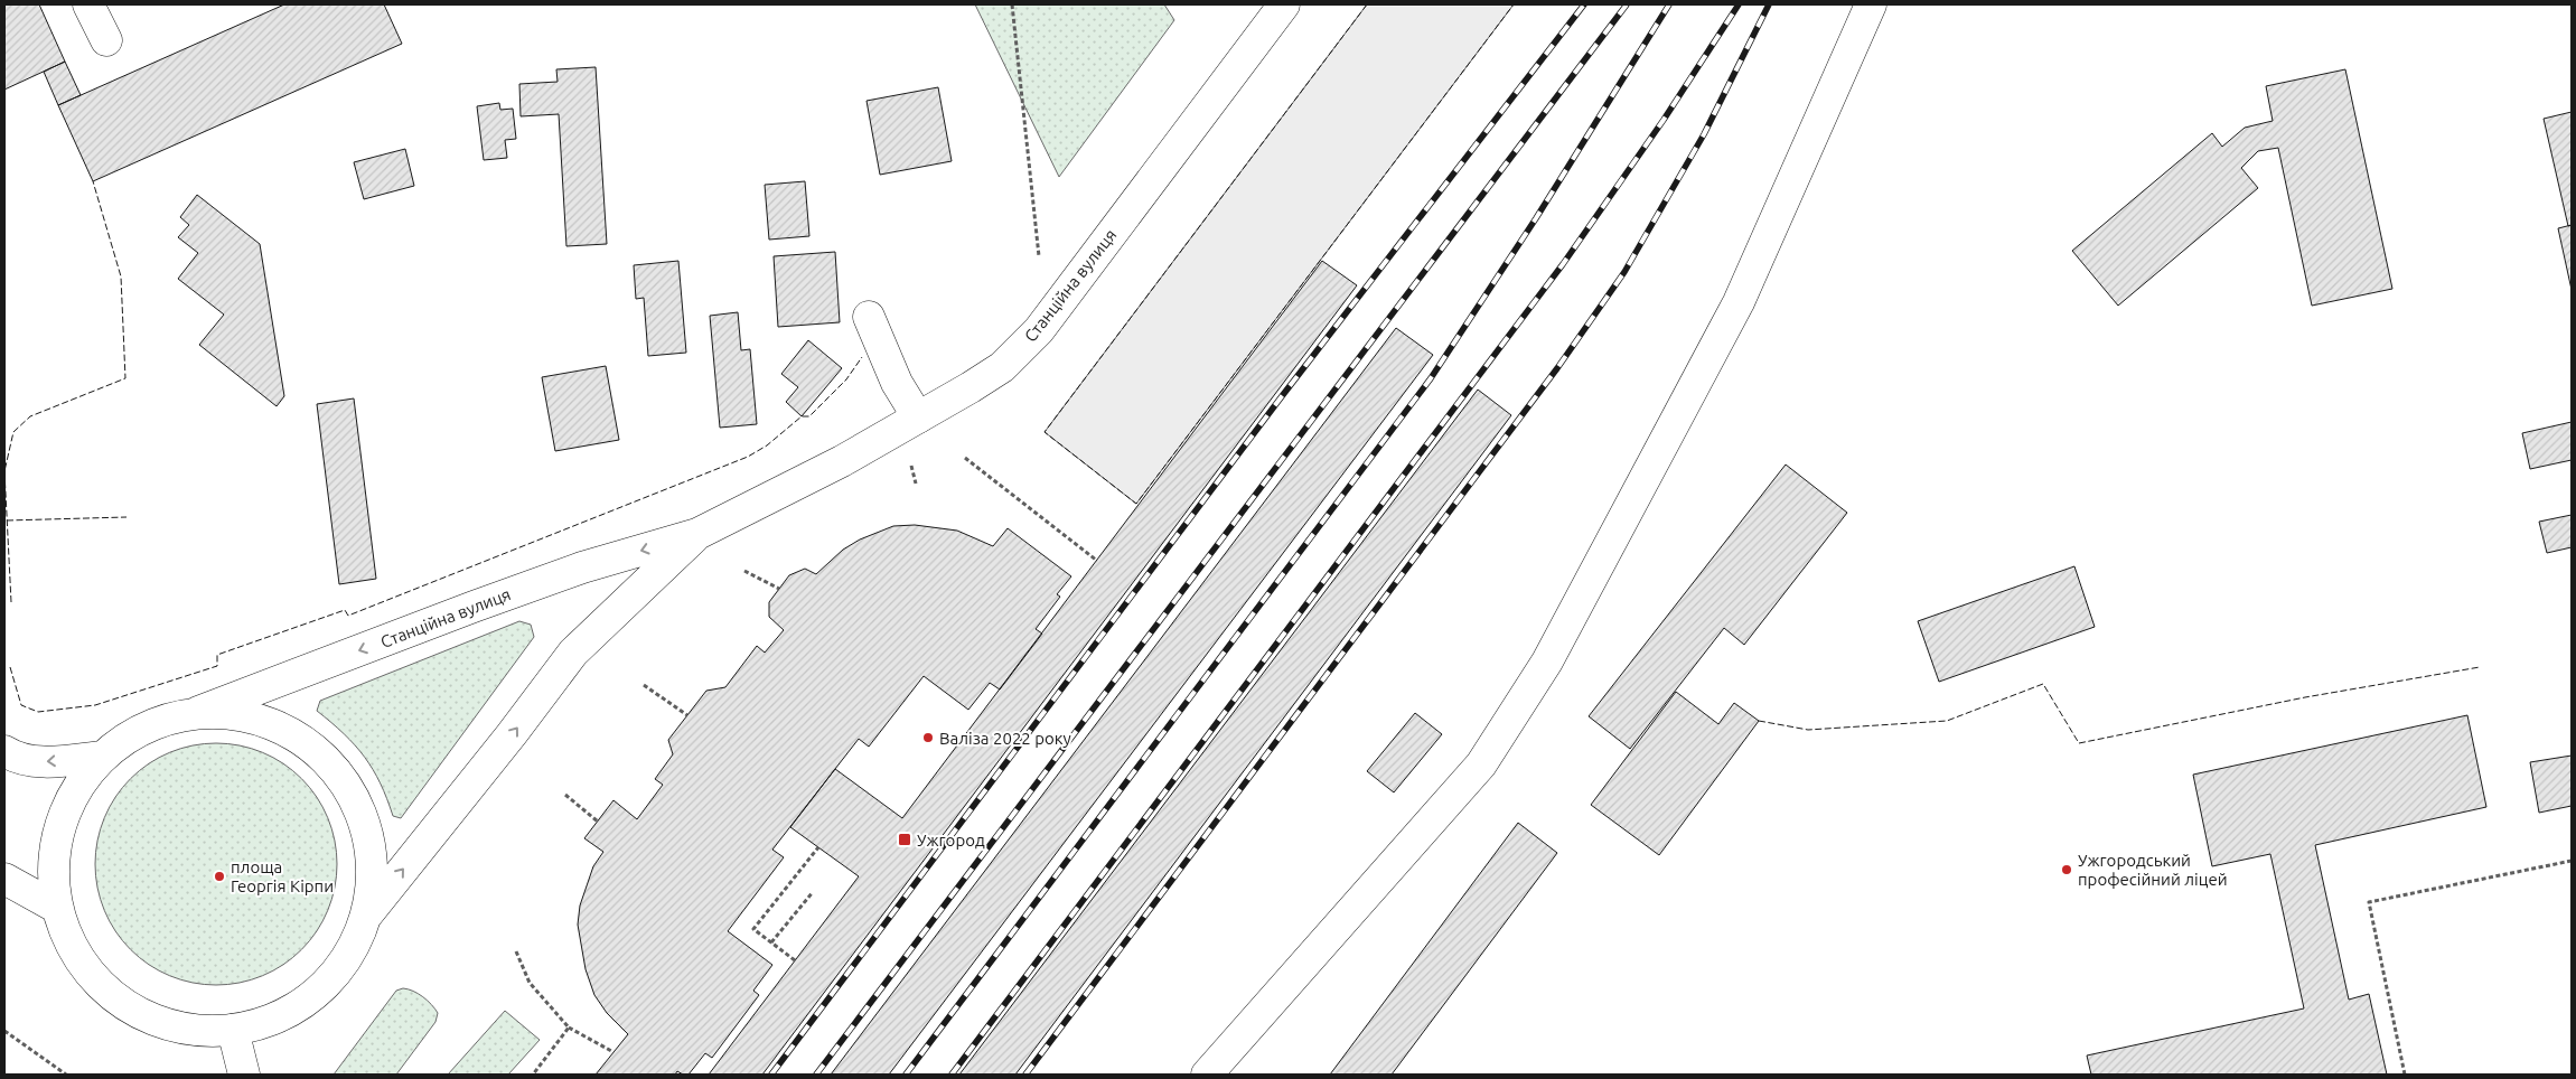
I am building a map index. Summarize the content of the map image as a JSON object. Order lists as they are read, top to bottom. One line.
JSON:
{"streets":{"main road":["Станційна вулиця"]},"places":{"other":["Валіза 2022 року","Ужгородський професійний ліцей","площа Георгія Кірпи"],"transit":["Ужгород"]}}
